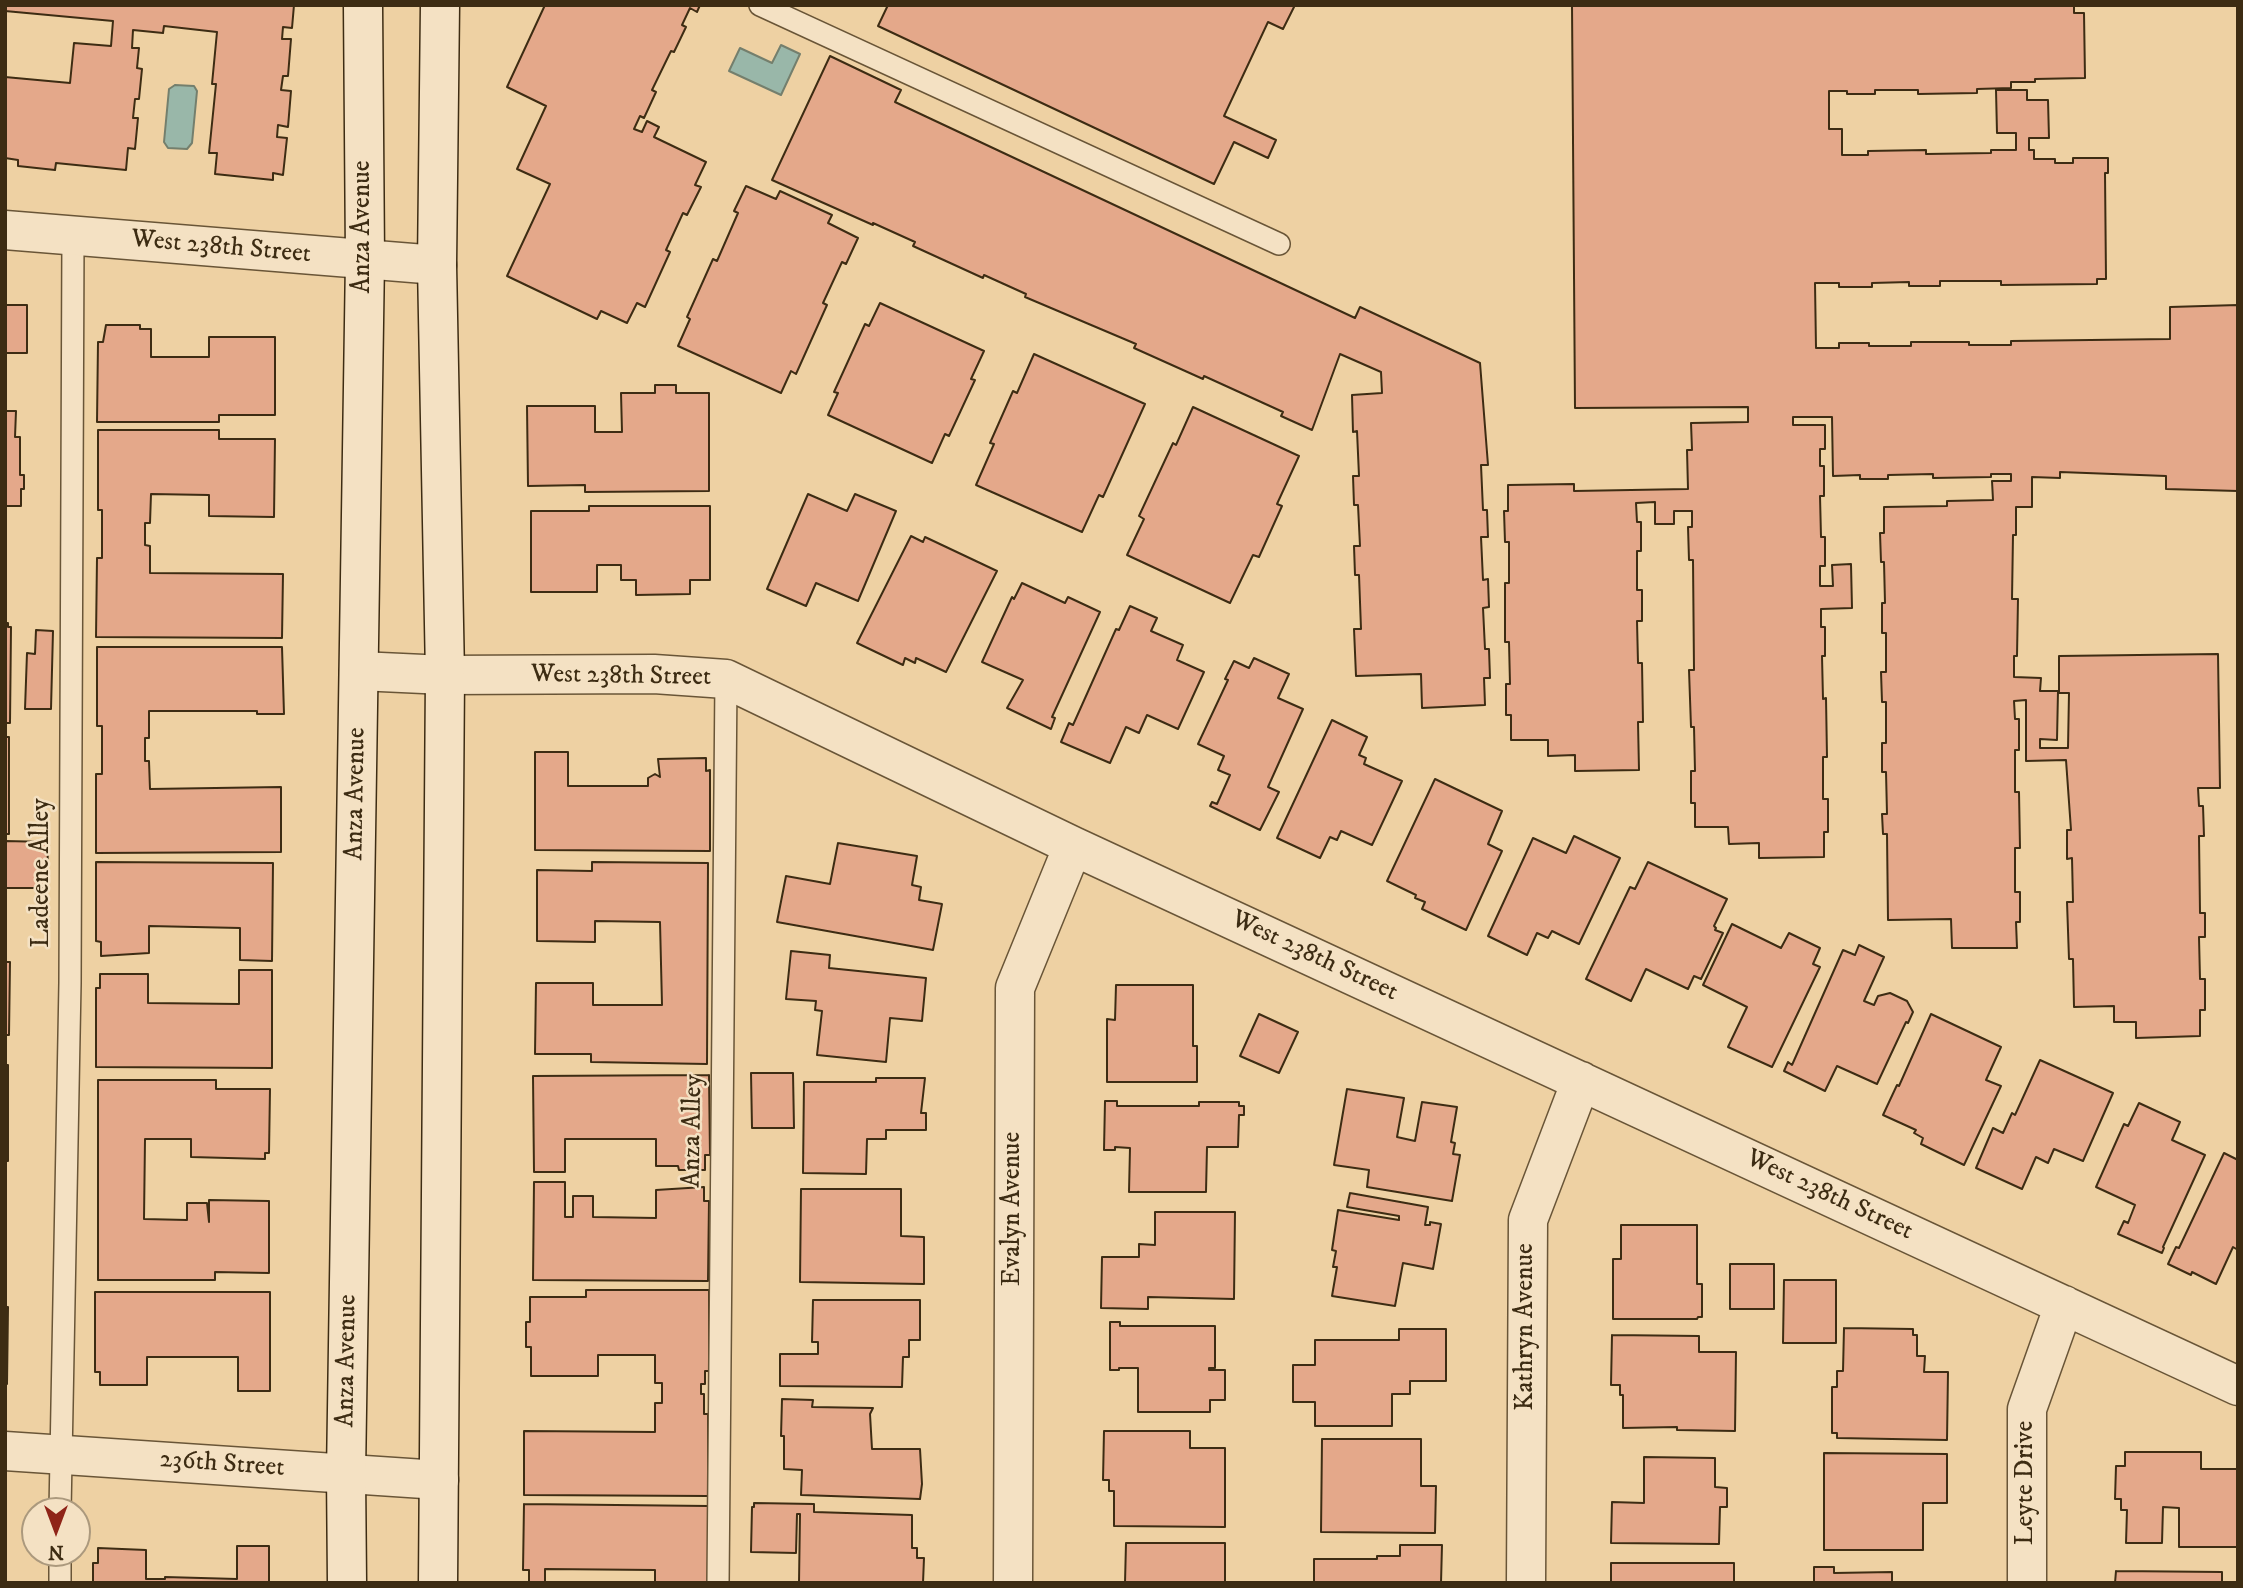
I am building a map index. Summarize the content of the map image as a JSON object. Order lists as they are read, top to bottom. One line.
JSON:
{"streets":{"street":["Anza Avenue","West 238th Street","Evalyn Avenue","Kathryn Avenue","236th Street","Leyte Drive"],"lane":["Ladeene Alley","Anza Alley"]},"crossings":[["Anza Avenue","West 238th Street"],["Anza Avenue","236th Street"],["West 238th Street","Ladeene Alley"],["West 238th Street","Anza Alley"],["West 238th Street","Evalyn Avenue"],["West 238th Street","Kathryn Avenue"],["West 238th Street","Leyte Drive"],["Ladeene Alley","236th Street"]],"north":"bottom"}
